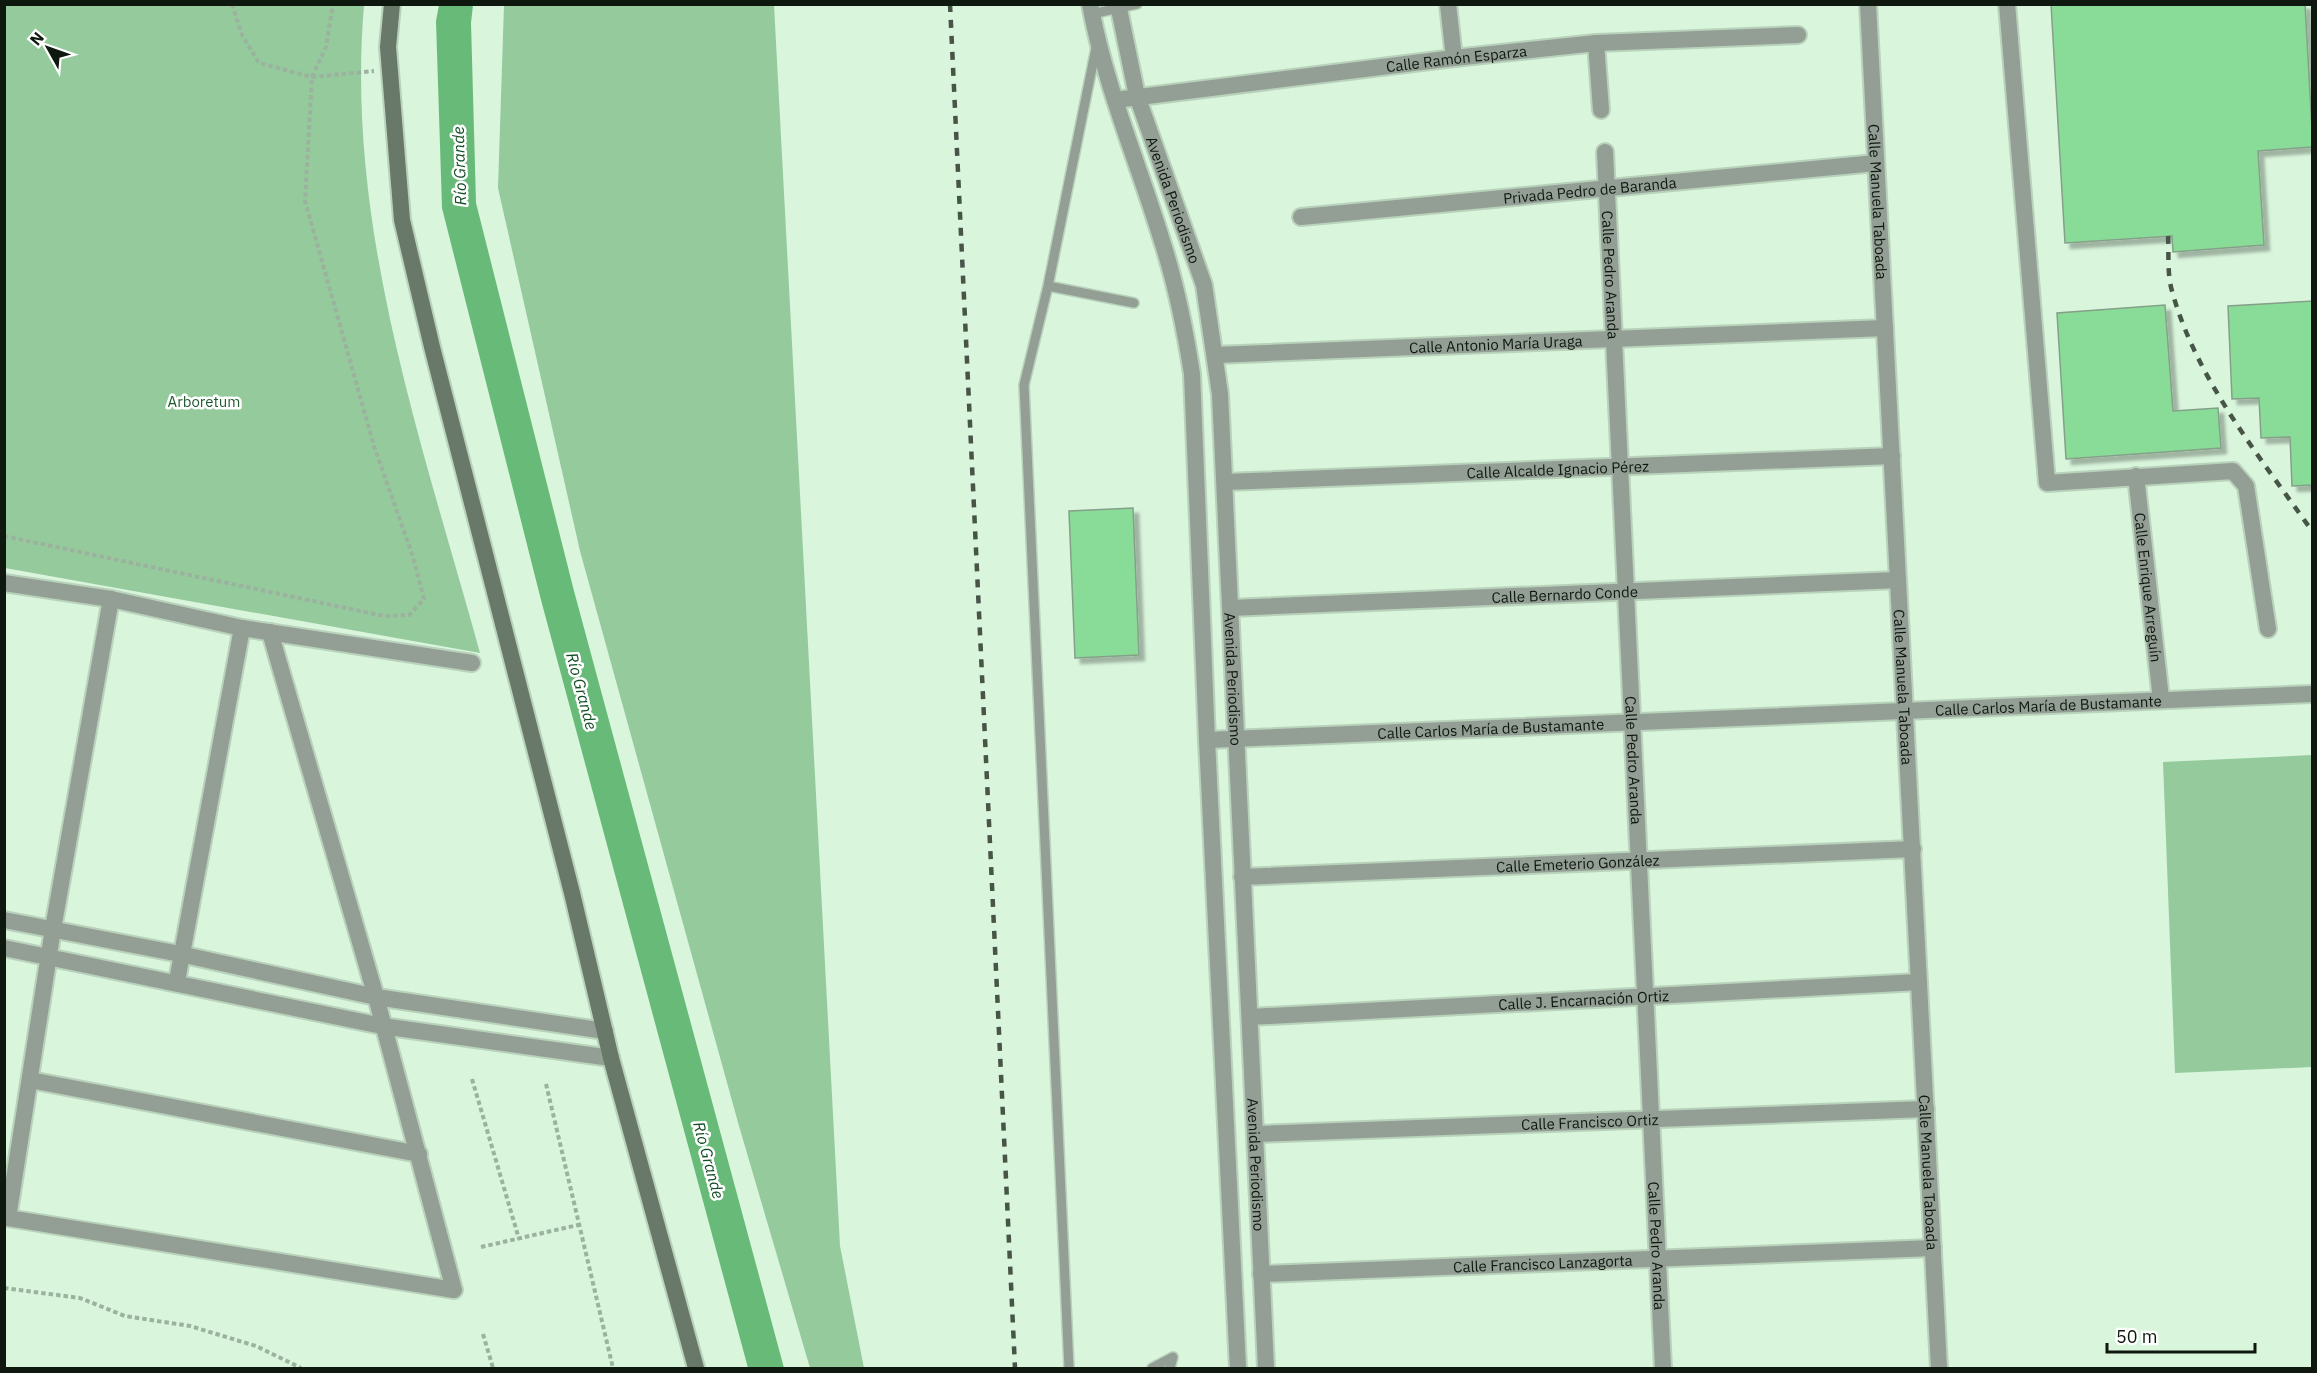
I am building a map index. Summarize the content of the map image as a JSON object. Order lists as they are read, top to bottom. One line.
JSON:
{"streets":{"street":["Calle Ramón Esparza","Privada Pedro de Baranda","Avenida Periodismo","Calle Manuela Taboada","Calle Pedro Aranda","Calle Antonio María Uraga","Calle Alcalde Ignacio Pérez","Calle Enrique Arreguín","Calle Bernardo Conde","Calle Carlos María de Bustamante","Calle Emeterio González","Calle J. Encarnación Ortiz","Calle Francisco Ortiz","Calle Francisco Lanzagorta"]},"crossings":[["Calle Ramón Esparza","Avenida Periodismo"],["Privada Pedro de Baranda","Calle Manuela Taboada"],["Privada Pedro de Baranda","Calle Pedro Aranda"],["Avenida Periodismo","Calle Antonio María Uraga"],["Avenida Periodismo","Calle Alcalde Ignacio Pérez"],["Avenida Periodismo","Calle Bernardo Conde"],["Avenida Periodismo","Calle Carlos María de Bustamante"],["Avenida Periodismo","Calle Emeterio González"],["Avenida Periodismo","Calle J. Encarnación Ortiz"],["Avenida Periodismo","Calle Francisco Ortiz"],["Avenida Periodismo","Calle Francisco Lanzagorta"],["Calle Manuela Taboada","Calle Antonio María Uraga"],["Calle Manuela Taboada","Calle Alcalde Ignacio Pérez"],["Calle Manuela Taboada","Calle Bernardo Conde"],["Calle Manuela Taboada","Calle Carlos María de Bustamante"],["Calle Manuela Taboada","Calle Emeterio González"],["Calle Manuela Taboada","Calle J. Encarnación Ortiz"],["Calle Manuela Taboada","Calle Francisco Ortiz"],["Calle Manuela Taboada","Calle Francisco Lanzagorta"],["Calle Pedro Aranda","Calle Antonio María Uraga"],["Calle Pedro Aranda","Calle Alcalde Ignacio Pérez"],["Calle Pedro Aranda","Calle Bernardo Conde"],["Calle Pedro Aranda","Calle Carlos María de Bustamante"],["Calle Pedro Aranda","Calle Emeterio González"],["Calle Pedro Aranda","Calle J. Encarnación Ortiz"],["Calle Pedro Aranda","Calle Francisco Ortiz"],["Calle Pedro Aranda","Calle Francisco Lanzagorta"],["Calle Enrique Arreguín","Calle Carlos María de Bustamante"]],"water":["Río Grande"],"parks":["Arboretum"],"scale_bar":"50 m","north":"top left"}
